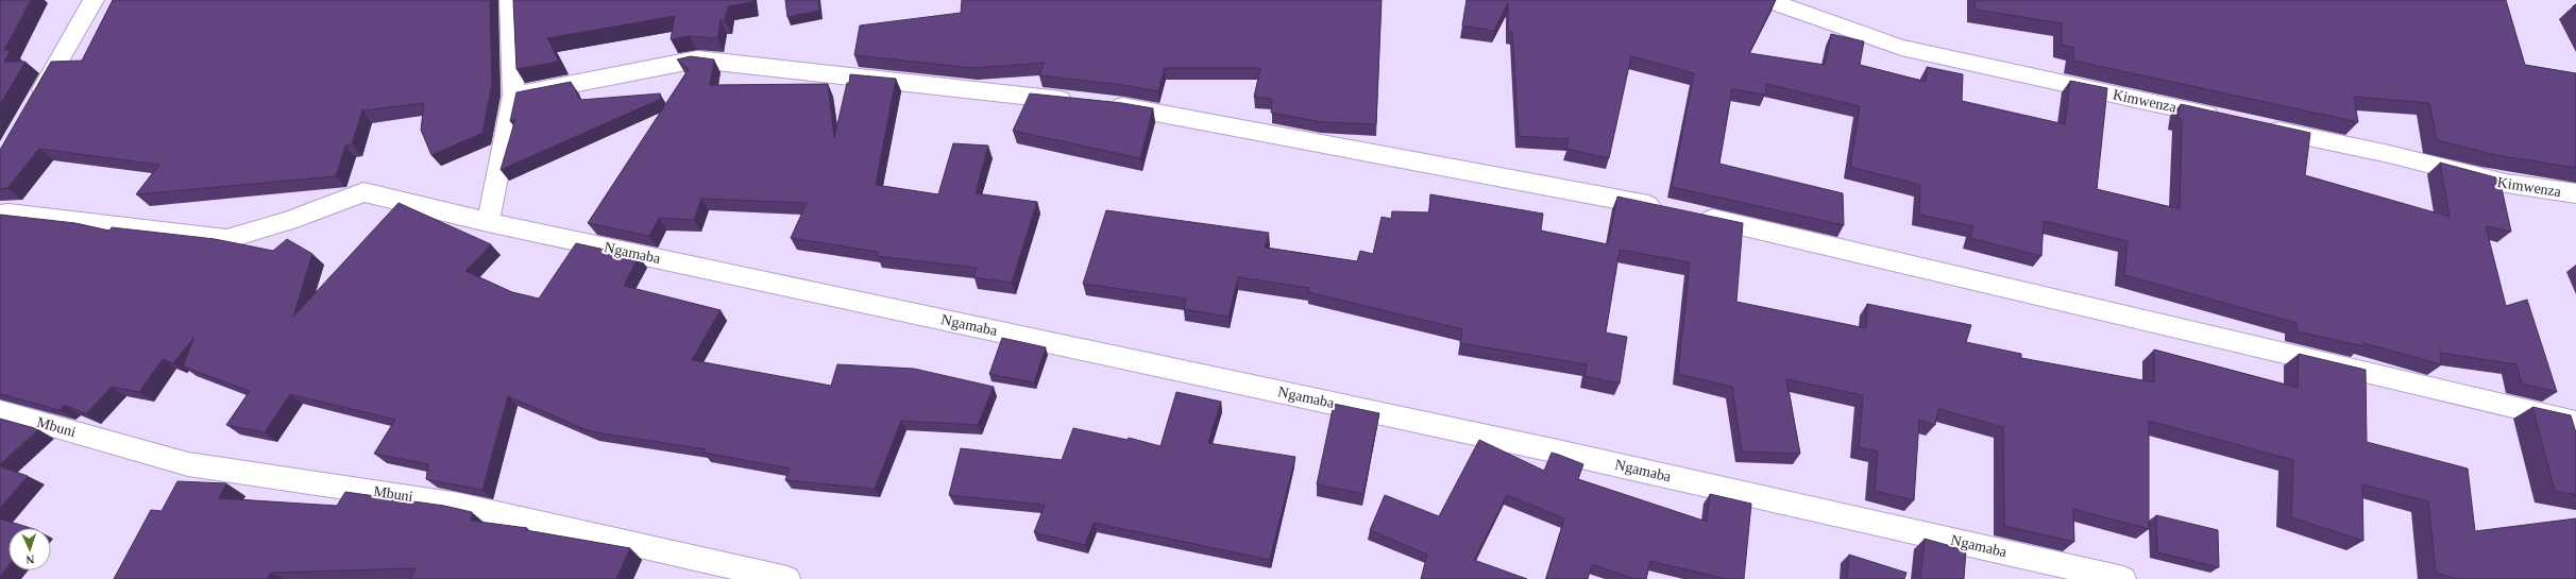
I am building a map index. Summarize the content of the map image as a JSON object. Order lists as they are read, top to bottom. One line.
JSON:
{"streets":{"street":["Kimwenza","Ngamaba","Mbuni"]},"north":"bottom"}
